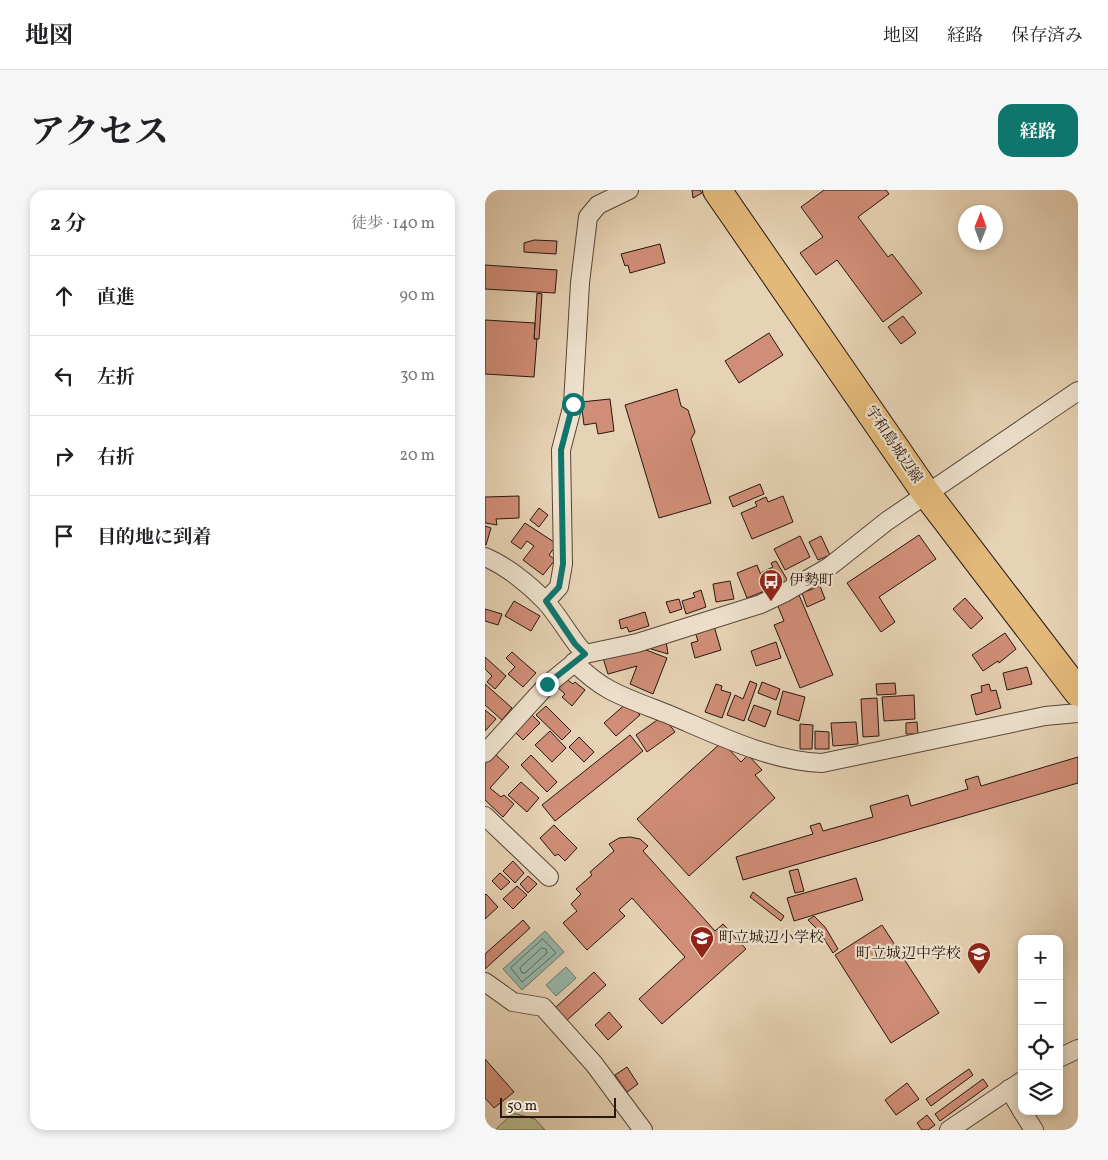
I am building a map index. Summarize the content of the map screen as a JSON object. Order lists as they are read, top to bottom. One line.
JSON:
{"streets":{"main road":["宇和島城辺線"]},"places":{"bus stop":["伊勢町"],"school or university":["町立城辺小学校","町立城辺中学校"]},"scale_bar":"50 m","north":"top","page":{"header":"地図","nav":["地図","経路","保存済み"],"title":"アクセス","buttons":"経路","heading":["2 分","徒歩 · 140 m"],"list":[["直進","90 m"],["左折","30 m"],["右折","20 m"],"目的地に到着"],"map_buttons":["+","−"],"scale":"50 m"}}
